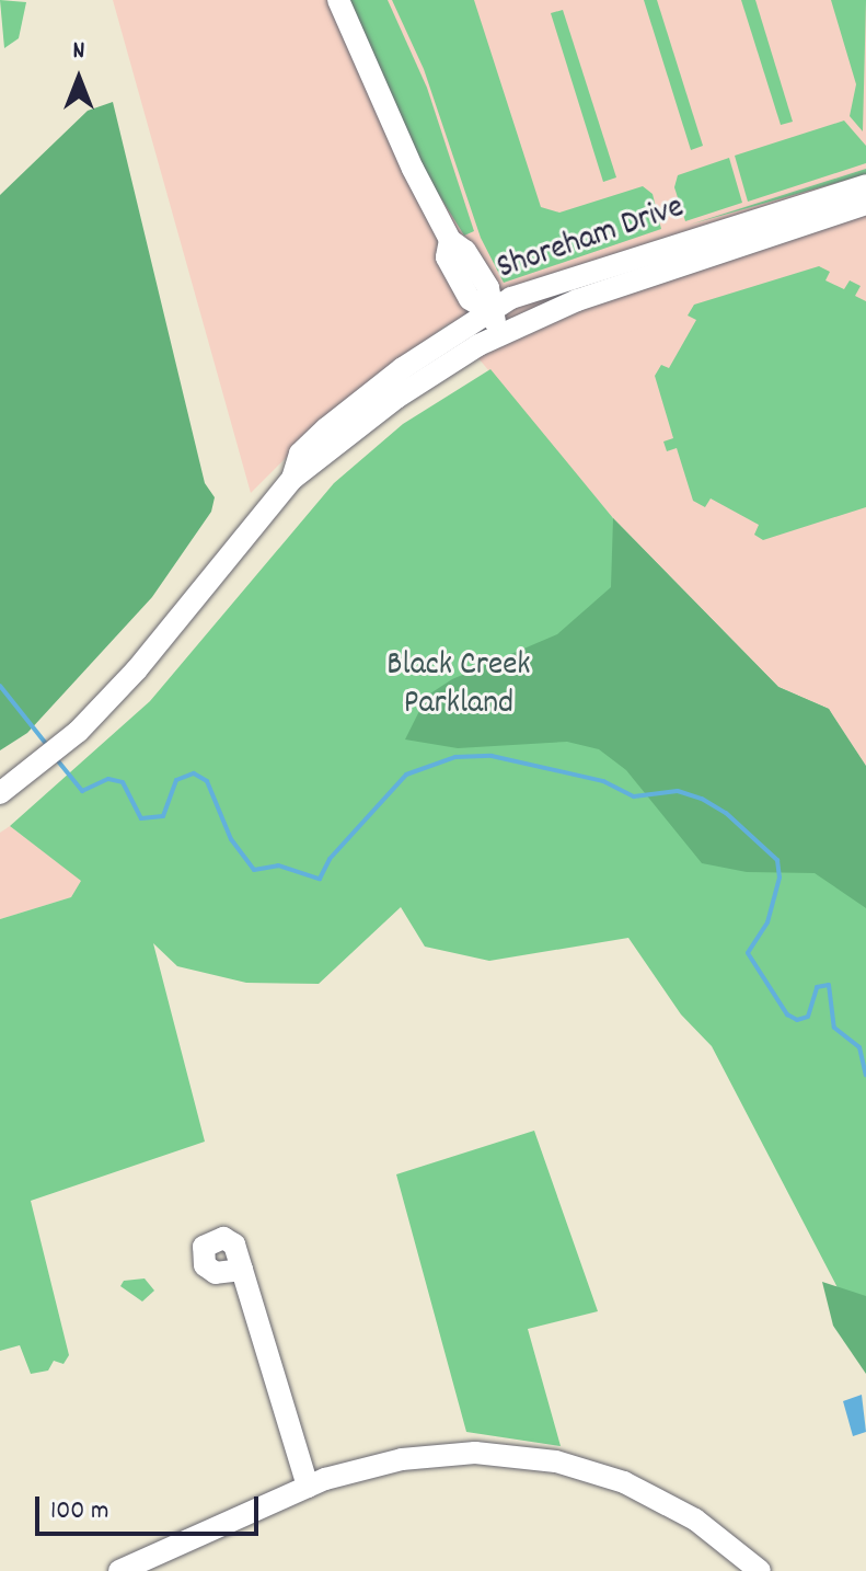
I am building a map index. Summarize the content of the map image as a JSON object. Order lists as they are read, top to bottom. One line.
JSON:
{"streets":{"street":["Shoreham Drive"]},"parks":["Black Creek Parkland"],"scale_bar":"100 m","north":"top"}
